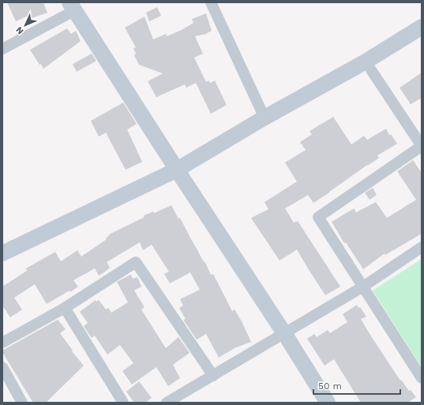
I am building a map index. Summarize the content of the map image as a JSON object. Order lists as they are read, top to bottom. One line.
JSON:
{"scale_bar":"50 m","north":"bottom left"}
